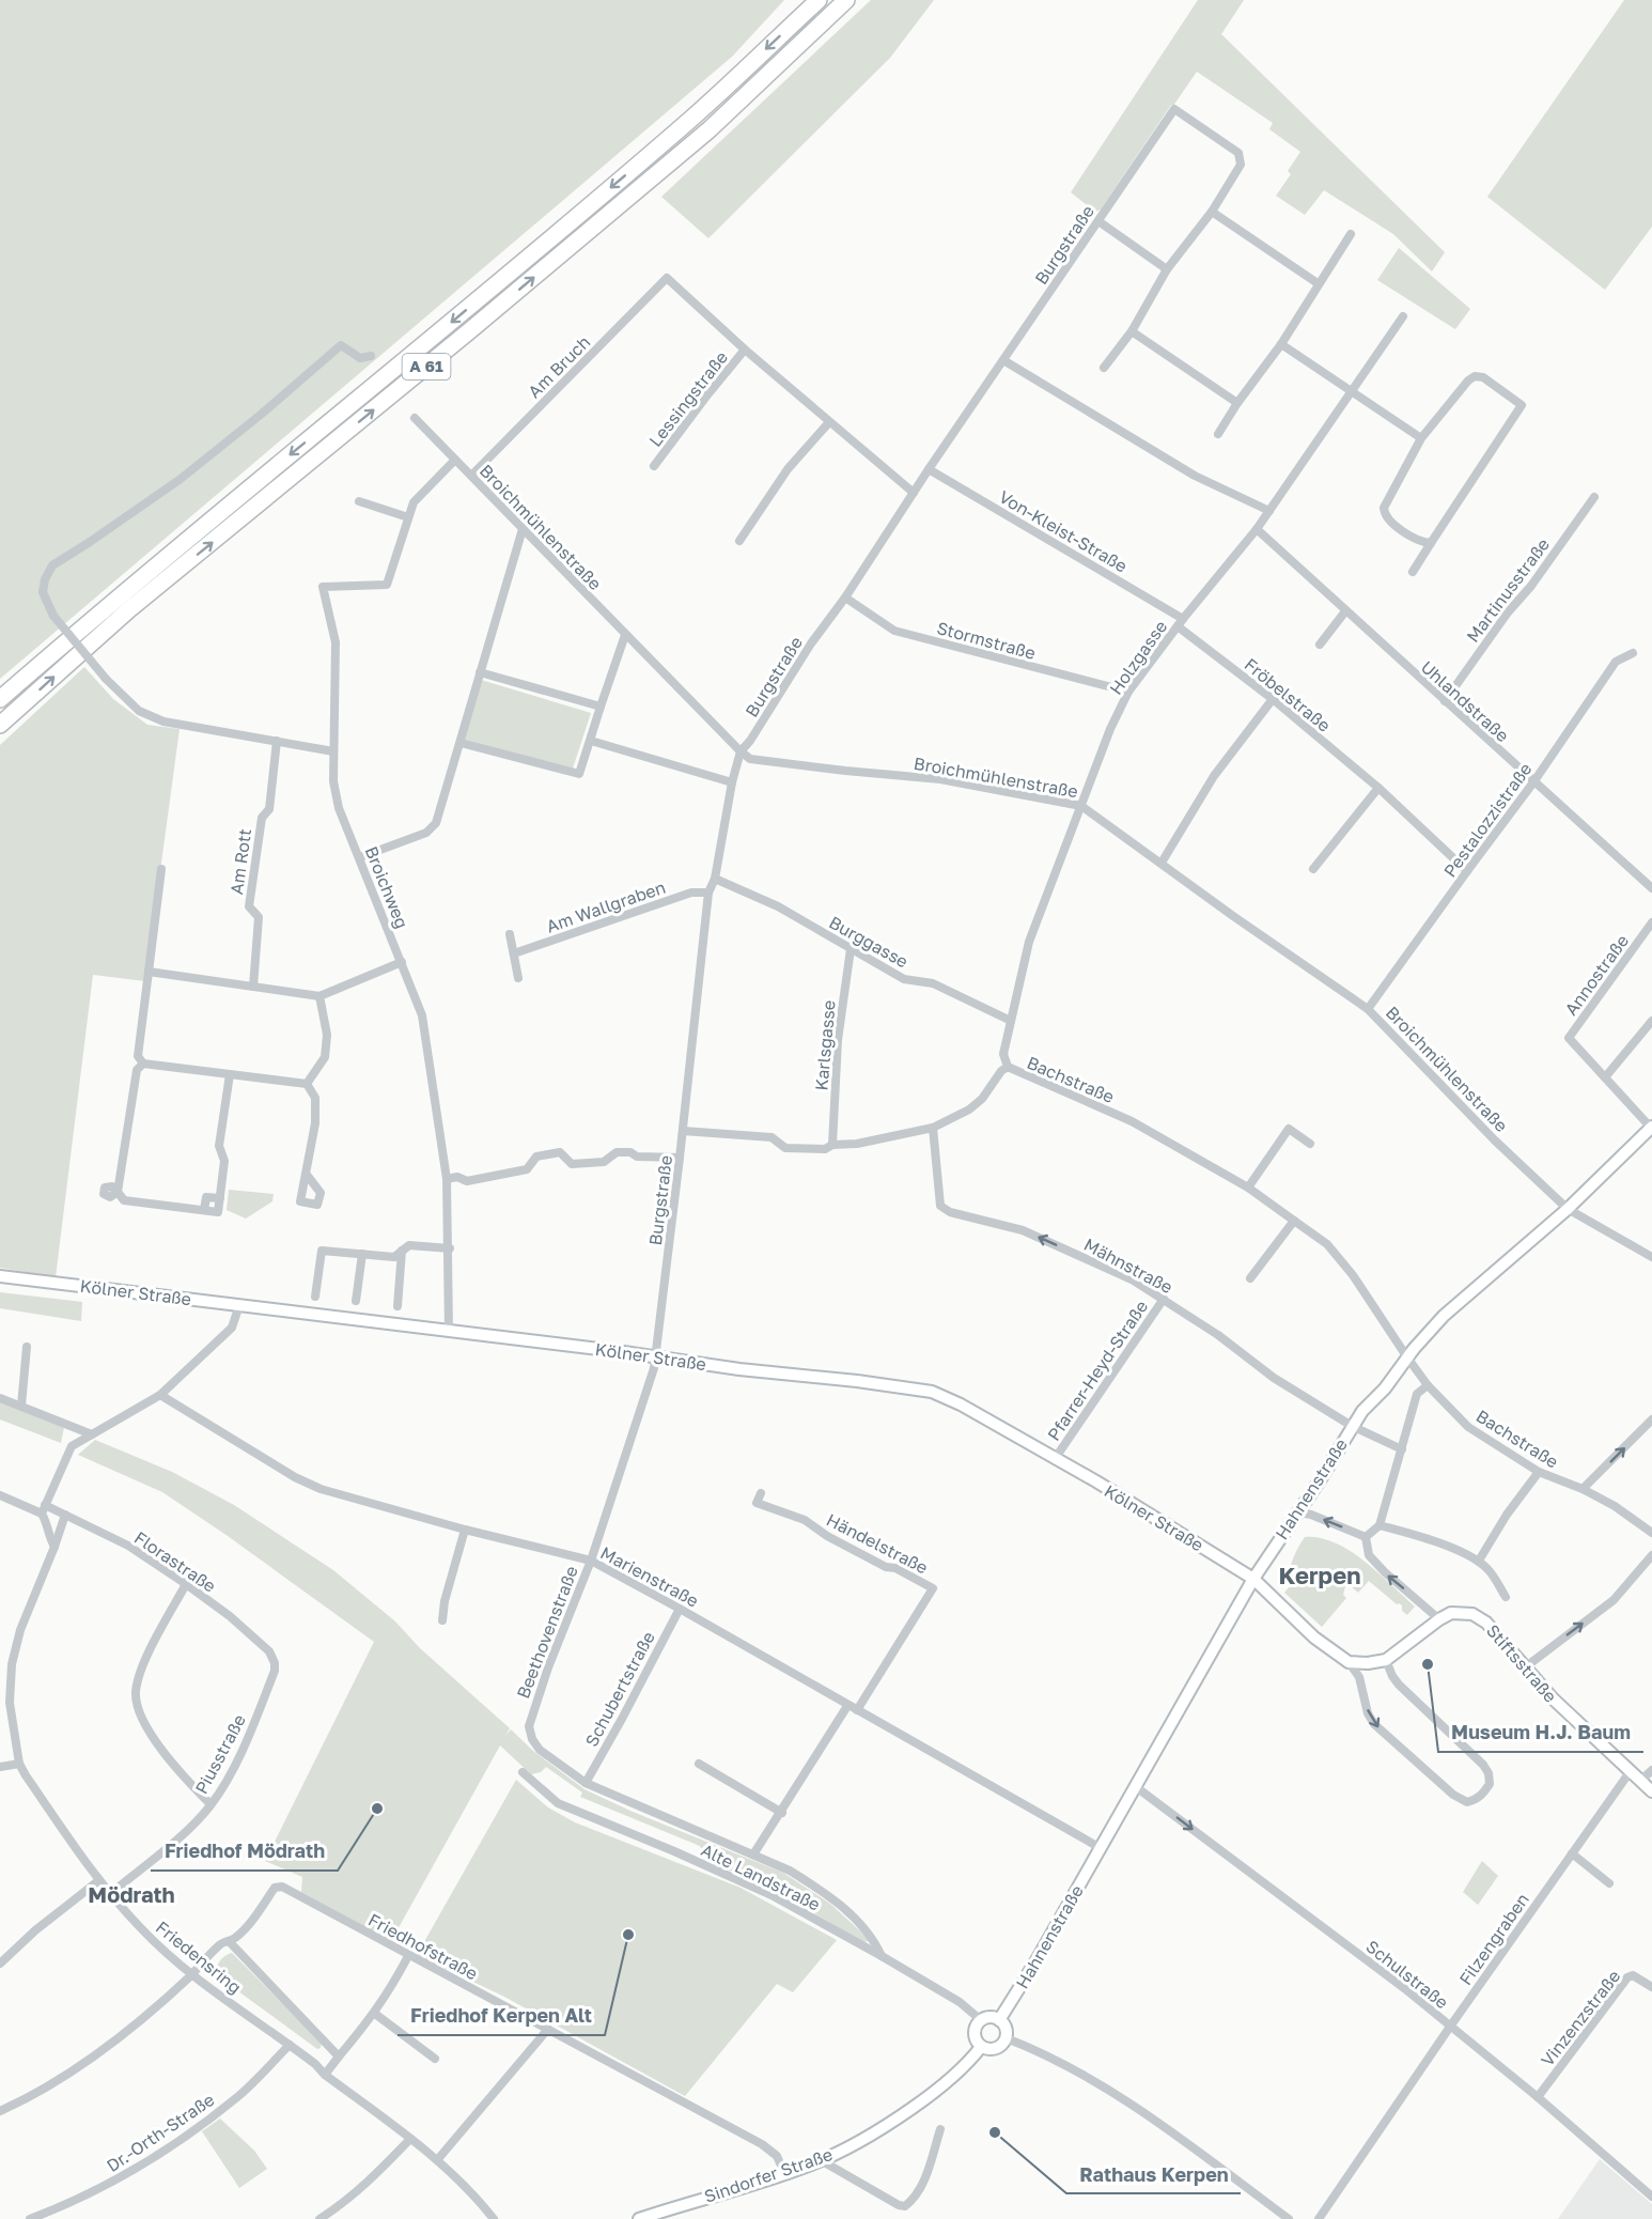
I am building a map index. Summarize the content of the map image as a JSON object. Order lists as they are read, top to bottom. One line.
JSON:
{"streets":{"highway":["A 61"],"main road":["Kölner Straße","Hahnenstraße","Stiftsstraße","Sindorfer Straße"],"street":["Burgstraße","Am Bruch","Lessingstraße","Broichmühlenstraße","Von-Kleist-Straße","Martinusstraße","Stormstraße","Holzgasse","Fröbelstraße","Uhlandstraße","Pestalozzistraße","Am Rott","Broichweg","Am Wallgraben","Burggasse","Annostraße","Karlsgasse","Bachstraße","Mähnstraße","Pfarrer-Heyd-Straße","Händelstraße","Florastraße","Marienstraße","Beethovenstraße","Schubertstraße","Piusstraße","Alte Landstraße","Filzengraben","Friedhofstraße","Friedensring","Schulstraße","Vinzenzstraße","Dr.-Orth-Straße"]},"crossings":[["Burgstraße","Lessingstraße"],["Burgstraße","Broichmühlenstraße"],["Burgstraße","Von-Kleist-Straße"],["Burgstraße","Stormstraße"],["Burgstraße","Am Wallgraben"],["Burgstraße","Burggasse"],["Burgstraße","Bachstraße"],["Burgstraße","Kölner Straße"],["Burgstraße","Beethovenstraße"],["Am Bruch","Lessingstraße"],["Am Bruch","Broichmühlenstraße"],["Broichmühlenstraße","Holzgasse"],["Broichmühlenstraße","Pestalozzistraße"],["Broichmühlenstraße","Broichweg"],["Broichmühlenstraße","Hahnenstraße"],["Von-Kleist-Straße","Holzgasse"],["Von-Kleist-Straße","Fröbelstraße"],["Martinusstraße","Uhlandstraße"],["Stormstraße","Holzgasse"],["Holzgasse","Fröbelstraße"],["Holzgasse","Uhlandstraße"],["Holzgasse","Burggasse"],["Holzgasse","Bachstraße"],["Fröbelstraße","Pestalozzistraße"],["Uhlandstraße","Pestalozzistraße"],["Broichweg","Kölner Straße"],["Burggasse","Karlsgasse"],["Annostraße","Hahnenstraße"],["Karlsgasse","Bachstraße"],["Bachstraße","Mähnstraße"],["Bachstraße","Hahnenstraße"],["Mähnstraße","Pfarrer-Heyd-Straße"],["Mähnstraße","Hahnenstraße"],["Kölner Straße","Pfarrer-Heyd-Straße"],["Kölner Straße","Hahnenstraße"],["Kölner Straße","Beethovenstraße"],["Hahnenstraße","Marienstraße"],["Hahnenstraße","Alte Landstraße"],["Hahnenstraße","Schulstraße"],["Hahnenstraße","Sindorfer Straße"],["Händelstraße","Marienstraße"],["Florastraße","Piusstraße"],["Marienstraße","Beethovenstraße"],["Marienstraße","Schubertstraße"],["Beethovenstraße","Schubertstraße"],["Beethovenstraße","Alte Landstraße"],["Stiftsstraße","Filzengraben"],["Piusstraße","Friedensring"],["Alte Landstraße","Sindorfer Straße"],["Filzengraben","Schulstraße"],["Friedhofstraße","Friedensring"],["Friedhofstraße","Sindorfer Straße"],["Friedensring","Dr.-Orth-Straße"],["Schulstraße","Vinzenzstraße"]],"one_way":["Mähnstraße","Schulstraße"],"districts":["Kerpen","Mödrath"],"places":["Museum H.J. Baum","Friedhof Mödrath","Friedhof Kerpen Alt","Rathaus Kerpen"]}
